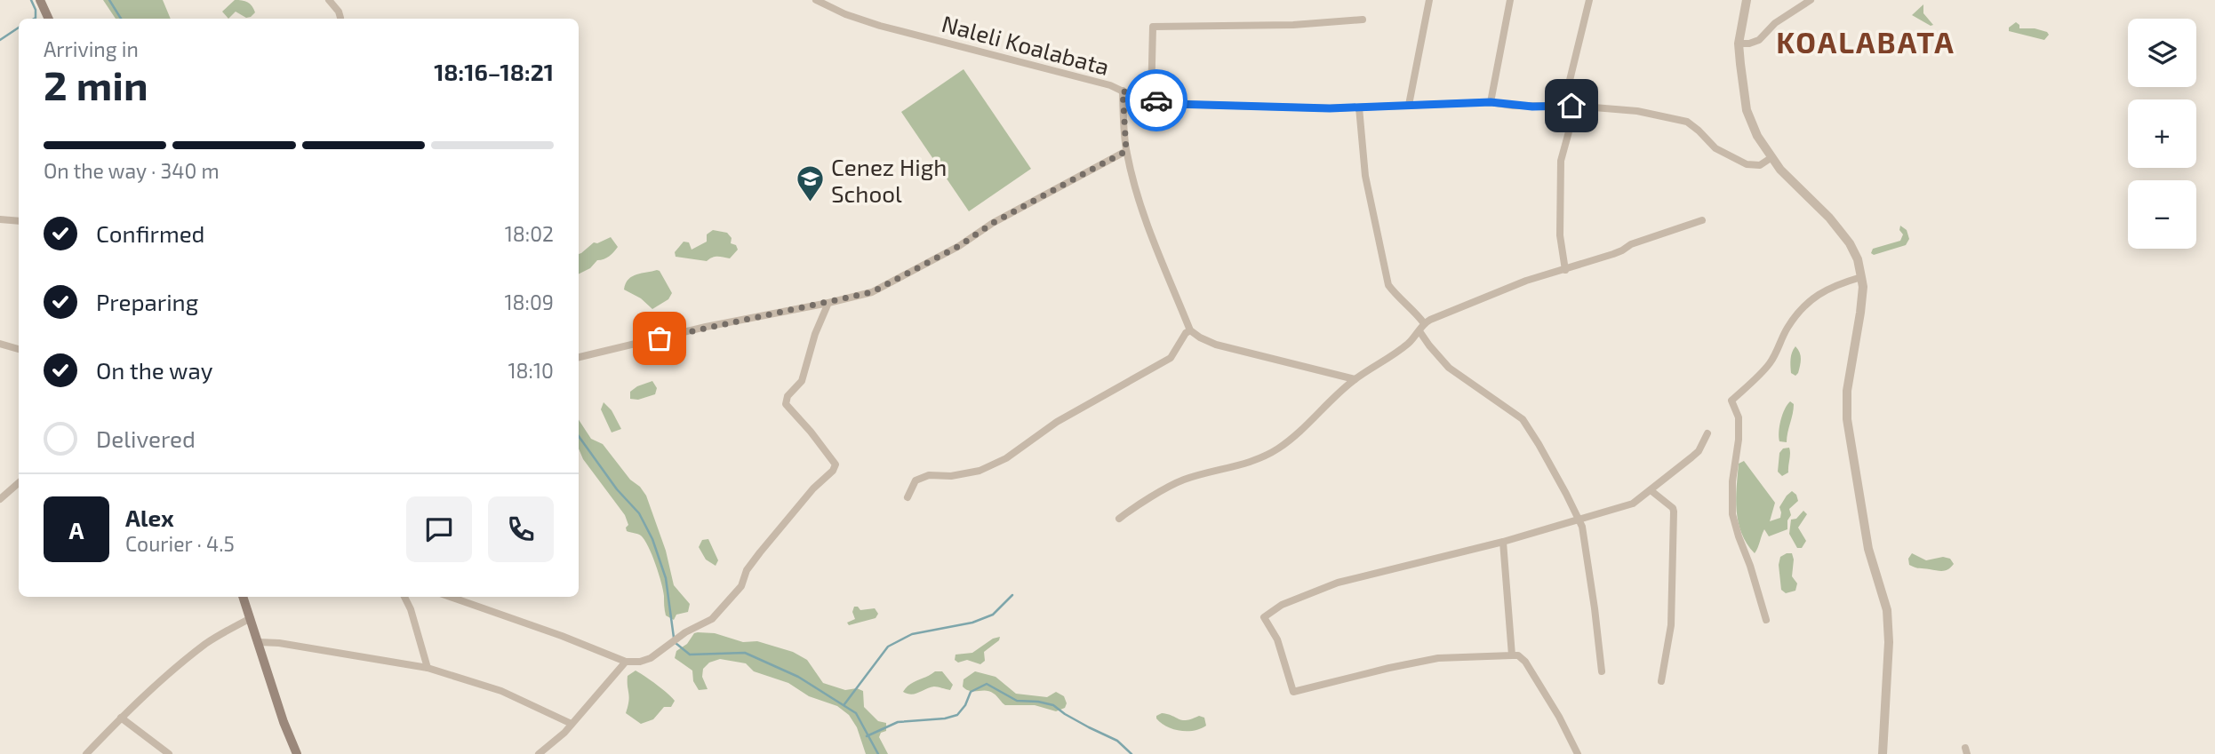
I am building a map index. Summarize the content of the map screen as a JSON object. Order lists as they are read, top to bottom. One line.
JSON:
{"streets":{"street":["Naleli Koalabata"]},"districts":["KOALABATA"],"places":{"school or university":["Cenez High School"]},"page":{"map_buttons":["+","−"],"heading":["2 min","Arriving in","18:16–18:21"],"panel":["Alex","Courier · 4.5"],"bar":"On the way · 340 m","list":[["Confirmed","18:02"],["Preparing","18:09"],["On the way","18:10"],"Delivered"],"round":"A"}}
